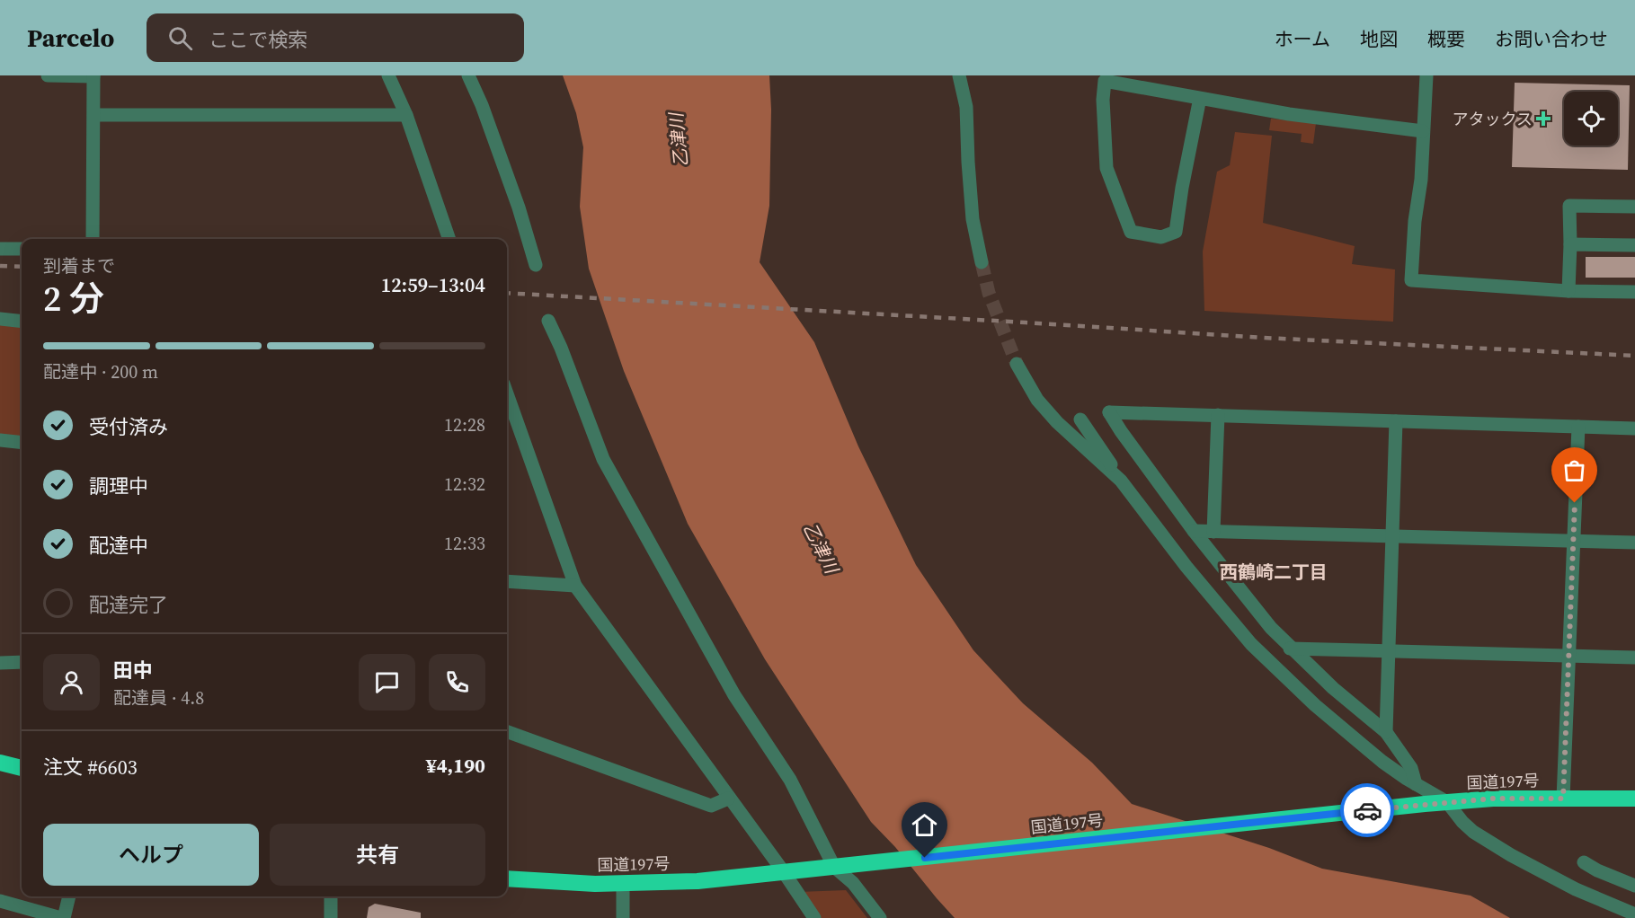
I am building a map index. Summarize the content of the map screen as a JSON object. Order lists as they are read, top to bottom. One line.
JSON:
{"streets":{"highway":["国道197号"]},"districts":["西鶴崎二丁目"],"water":["乙津川"],"places":{"health":["アタックス"]},"page":{"header":"Parcelo","search":"ここで検索","nav":["ホーム","地図","概要","お問い合わせ"],"heading":["2 分","到着まで","12:59–13:04"],"panel":["田中","配達員 · 4.8","注文 #6603","¥4,190"],"bar":"配達中 · 200 m","list":[["受付済み","12:28"],["調理中","12:32"],["配達中","12:33"],"配達完了"],"buttons":["ヘルプ","共有"]}}
